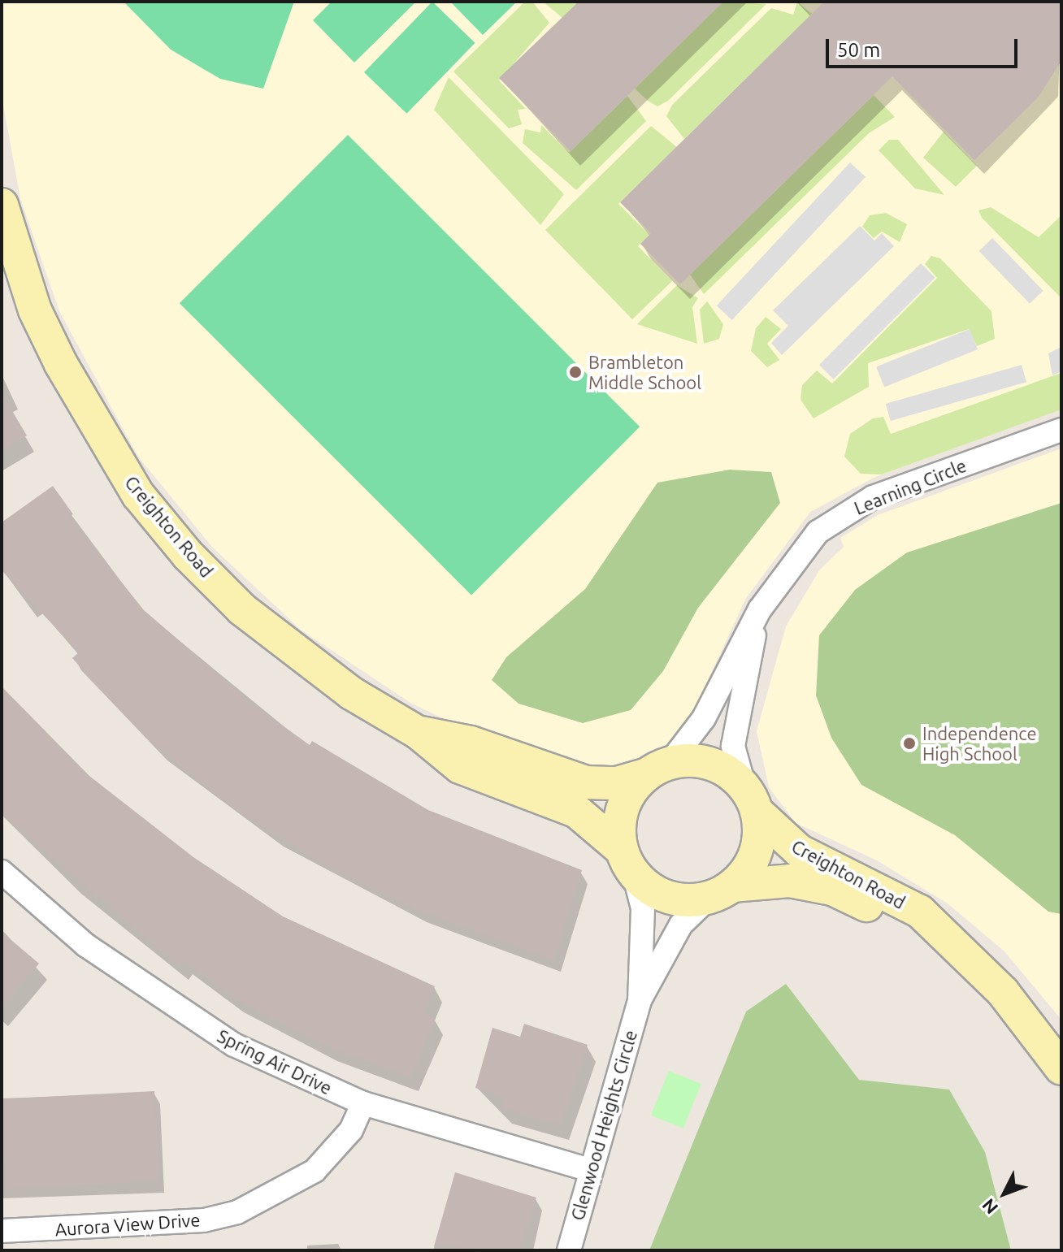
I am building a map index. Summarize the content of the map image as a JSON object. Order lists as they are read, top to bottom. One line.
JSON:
{"streets":{"street":["Learning Circle","Creighton Road","Spring Air Drive","Glenwood Heights Circle","Aurora View Drive"]},"crossings":[["Learning Circle","Creighton Road"],["Learning Circle","Glenwood Heights Circle"],["Creighton Road","Glenwood Heights Circle"],["Spring Air Drive","Glenwood Heights Circle"],["Spring Air Drive","Aurora View Drive"]],"places":["Brambleton Middle School","Independence High School"],"scale_bar":"50 m","north":"bottom left"}
